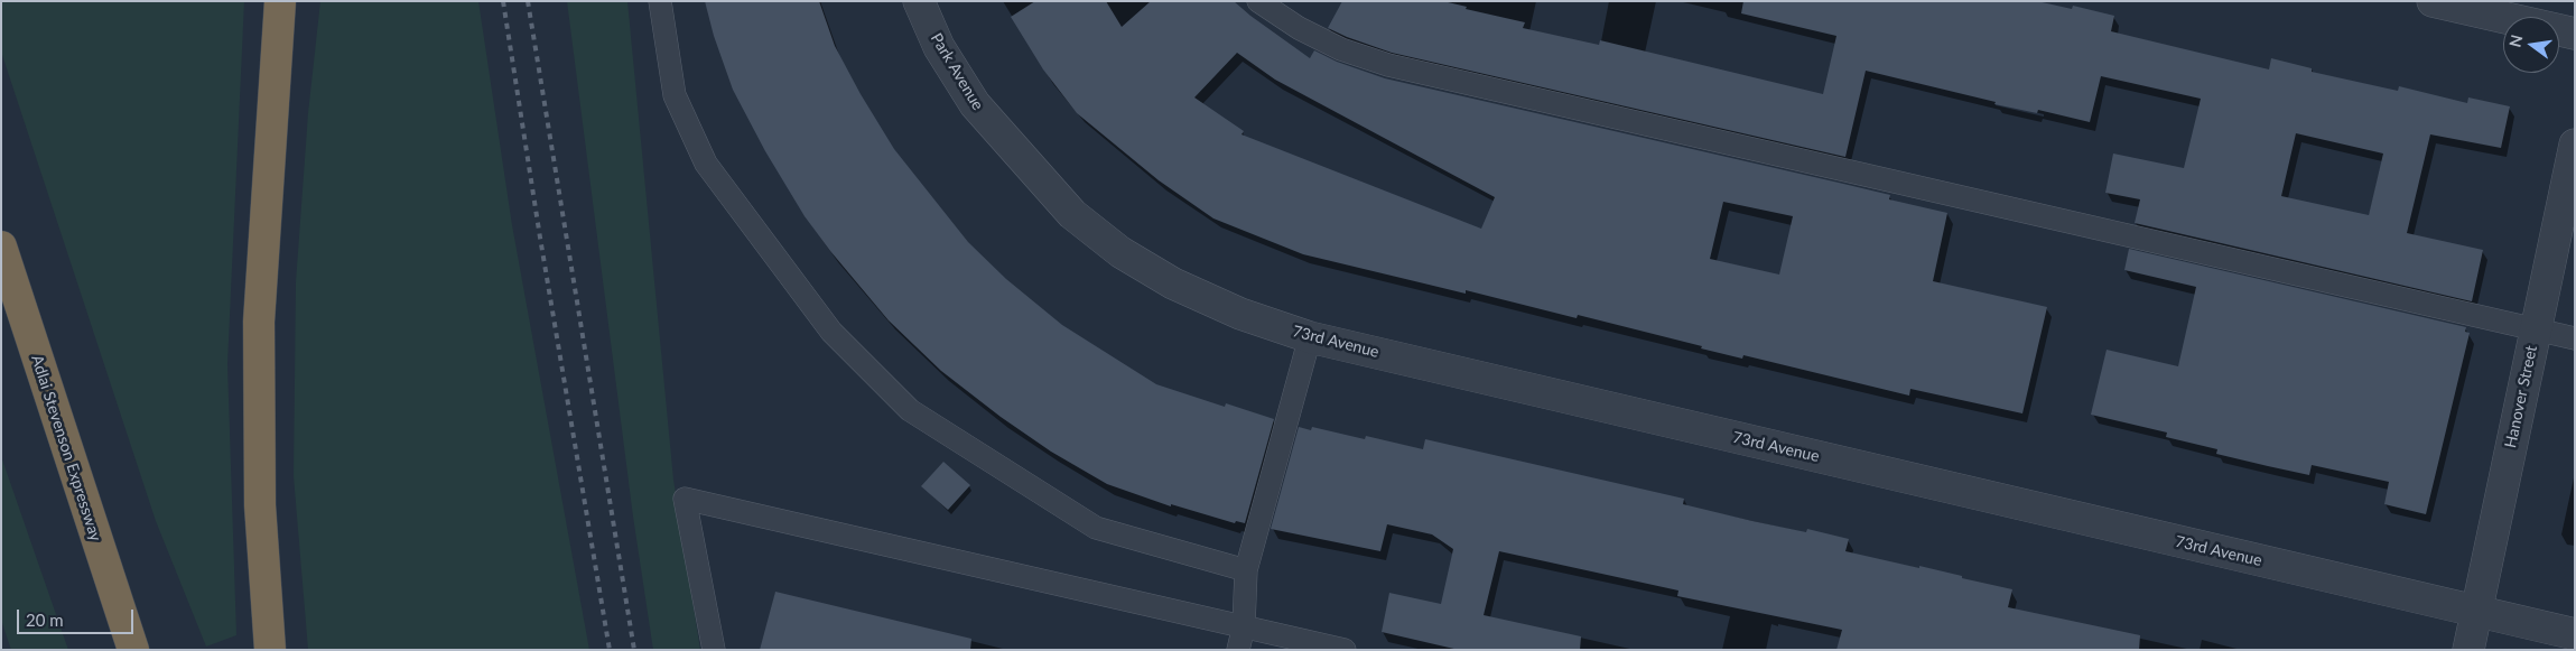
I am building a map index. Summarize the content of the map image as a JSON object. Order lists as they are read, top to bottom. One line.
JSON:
{"streets":{"highway":["Adlai Stevenson Expressway"],"street":["Park Avenue","73rd Avenue","Hanover Street"]},"crossings":[["Park Avenue","73rd Avenue"],["73rd Avenue","Hanover Street"]],"scale_bar":"20 m","north":"left"}
